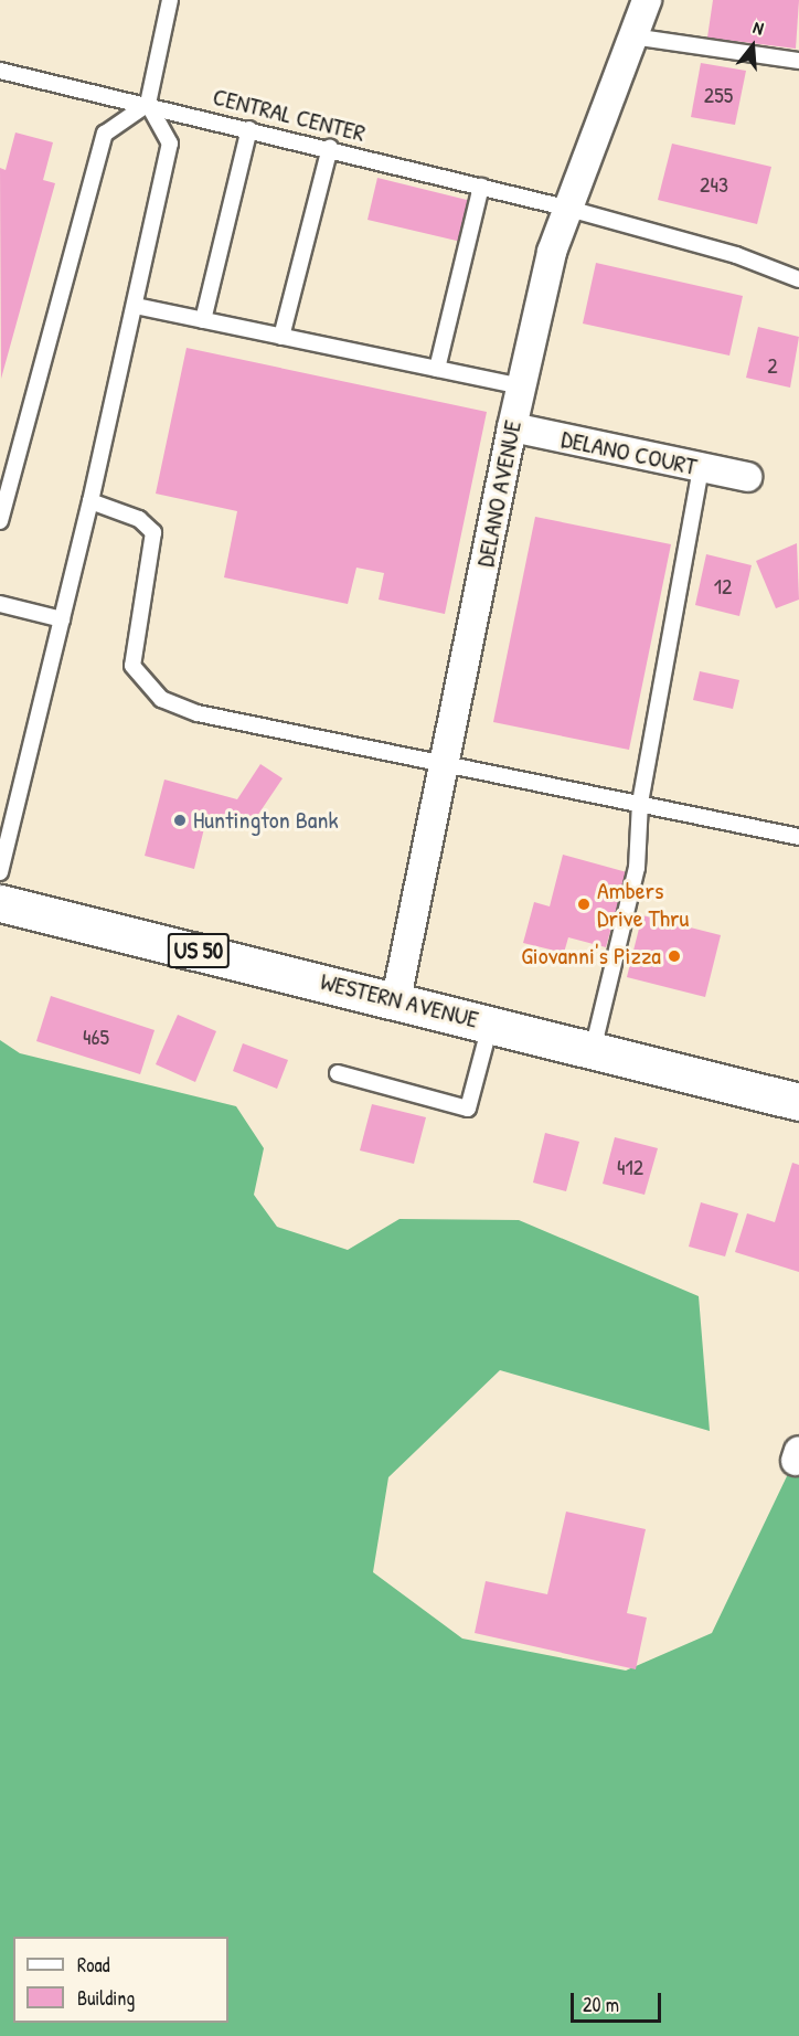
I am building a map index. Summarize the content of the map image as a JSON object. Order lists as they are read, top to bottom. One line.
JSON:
{"streets":{"main road":["US 50","WESTERN AVENUE"],"street":["DELANO COURT","DELANO AVENUE"],"lane":["CENTRAL CENTER"]},"crossings":[["CENTRAL CENTER","DELANO AVENUE"],["DELANO COURT","DELANO AVENUE"],["DELANO AVENUE","WESTERN AVENUE"]],"places":["Huntington Bank","Ambers Drive Thru","Giovanni's Pizza"],"house_numbers":["255","243","2","12","465","412"],"legend":["Road","Building"],"scale_bar":"20 m","north":"top"}
